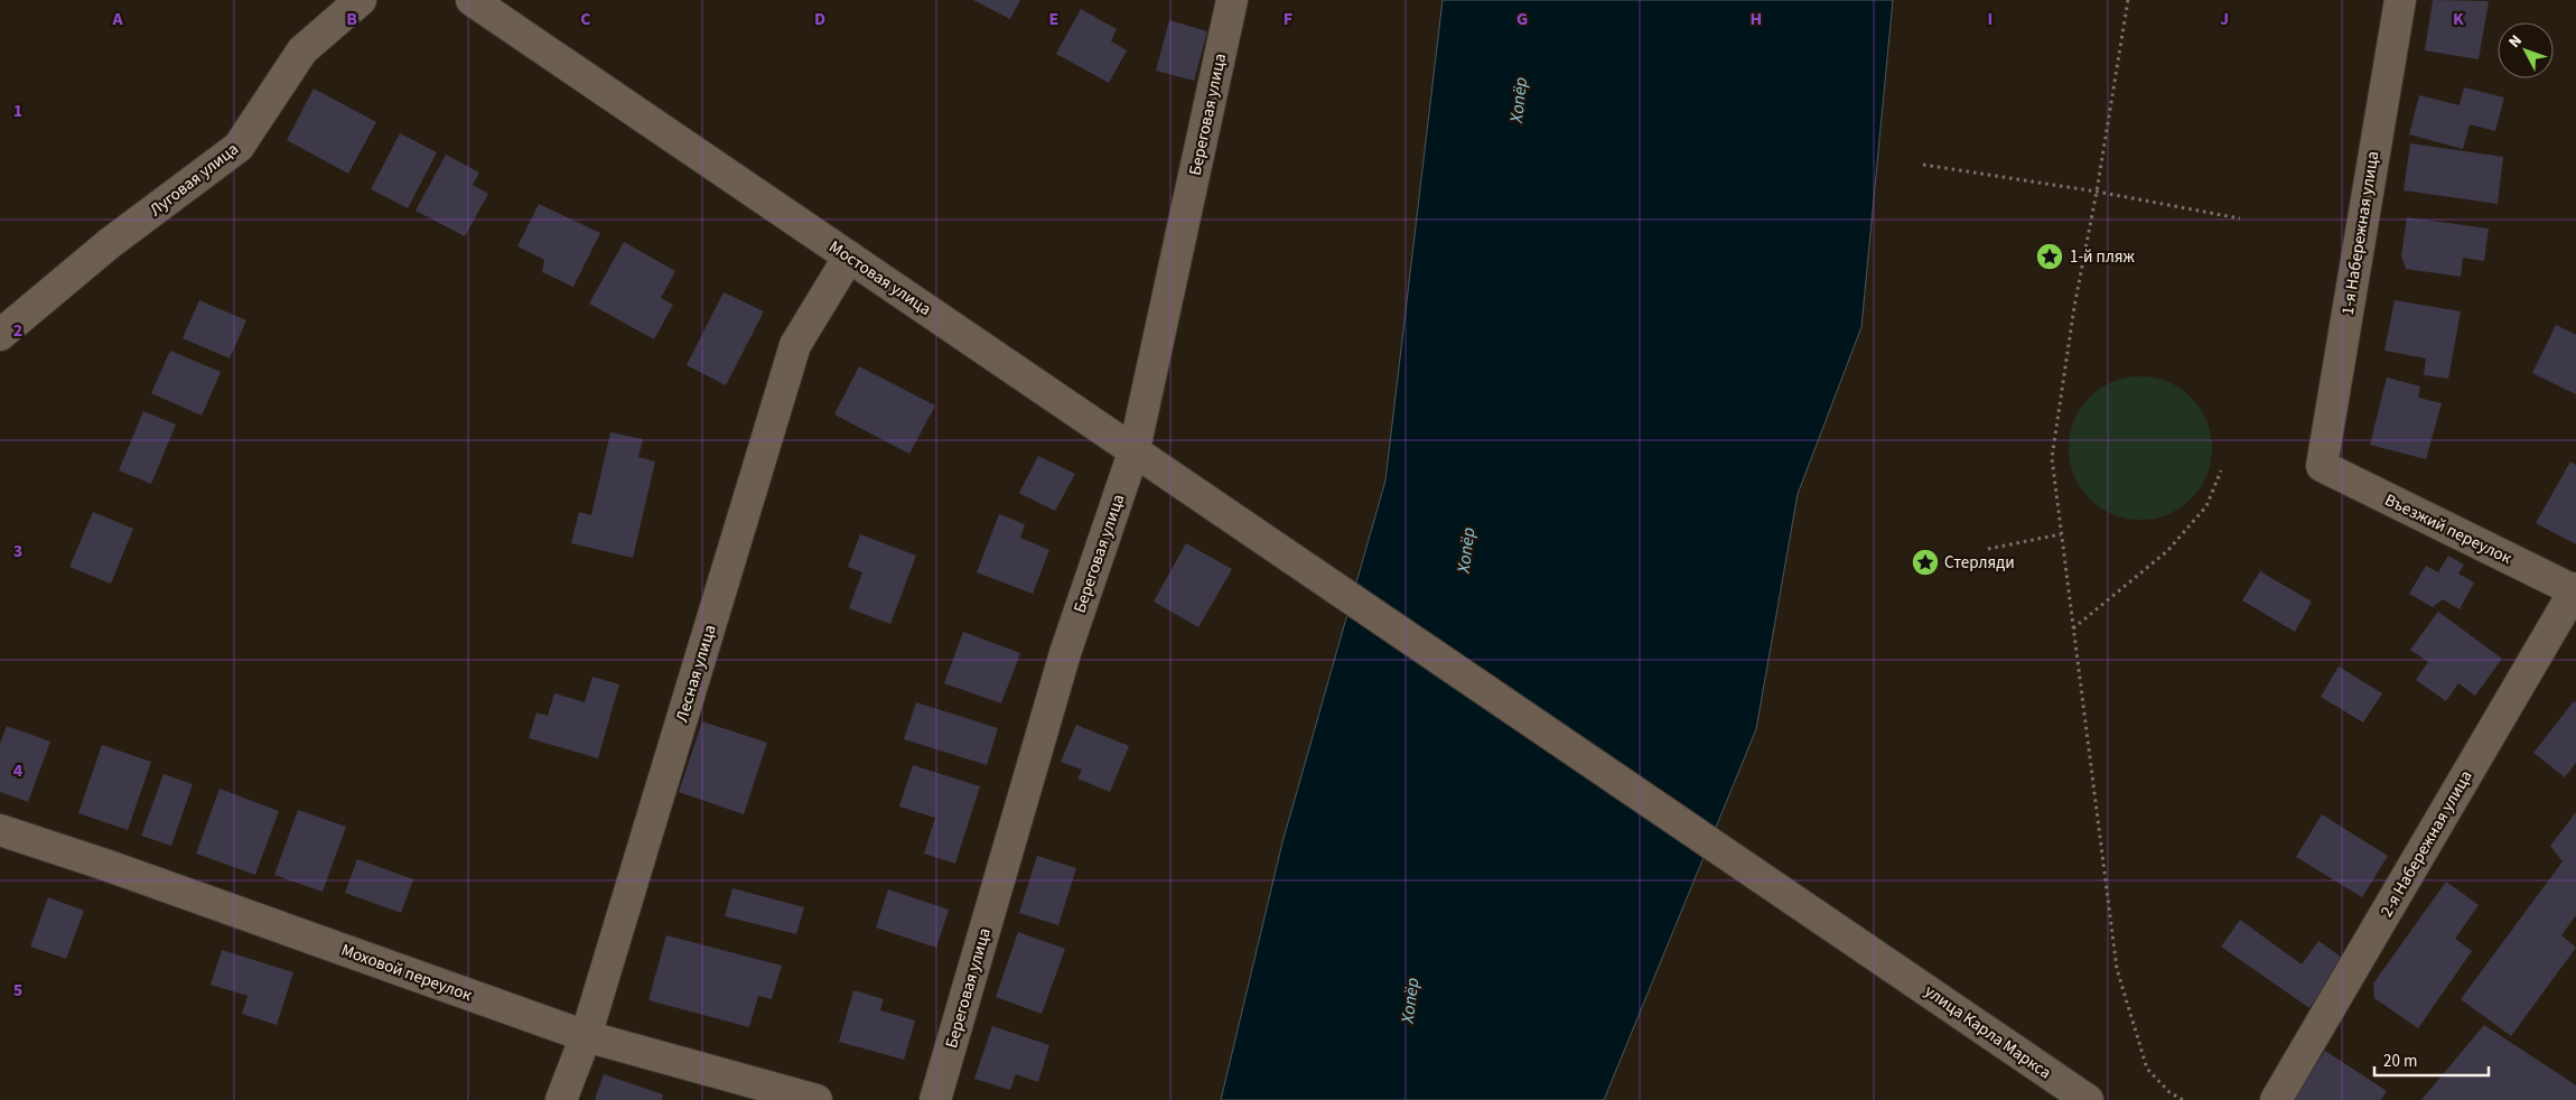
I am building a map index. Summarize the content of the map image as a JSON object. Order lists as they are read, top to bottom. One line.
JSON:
{"streets":{"street":["Береговая улица","Луговая улица","1-я Набережная улица","Мостовая улица","Въезжий переулок","Лесная улица","2-я Набережная улица","Моховой переулок","улица Карла Маркса"]},"crossings":[["Береговая улица","Мостовая улица"],["1-я Набережная улица","Въезжий переулок"],["Мостовая улица","Лесная улица"],["Мостовая улица","улица Карла Маркса"],["Въезжий переулок","2-я Набережная улица"],["Лесная улица","Моховой переулок"]],"water":["Хопёр"],"places":{"place":["1-й пляж","Стерляди"]},"scale_bar":"20 m","north":"top left","grid":{"columns":["A","B","C","D","E","F","G","H","I","J","K"],"rows":["1","2","3","4","5"]}}
